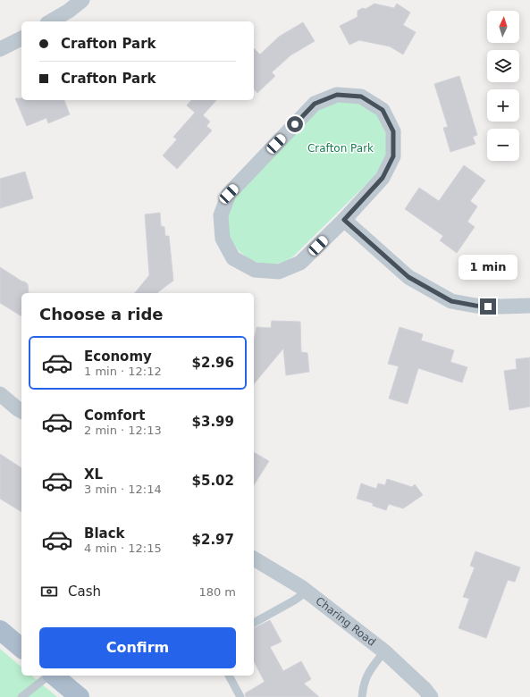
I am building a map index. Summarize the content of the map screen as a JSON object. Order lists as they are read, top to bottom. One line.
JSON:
{"streets":{"street":["Charing Road"]},"parks":["Crafton Park"],"north":"top","page":{"map_buttons":["+","−"],"banner":["Crafton Park","Crafton Park"],"bubble":"1 min","heading":"Choose a ride","list":[{"name":"Economy","note":"1 min · 12:12","value":"$2.96"},{"name":"Comfort","note":"2 min · 12:13","value":"$3.99"},{"name":"XL","note":"3 min · 12:14","value":"$5.02"},{"name":"Black","note":"4 min · 12:15","value":"$2.97"}],"pay":["Cash","180 m"],"buttons":"Confirm"}}
